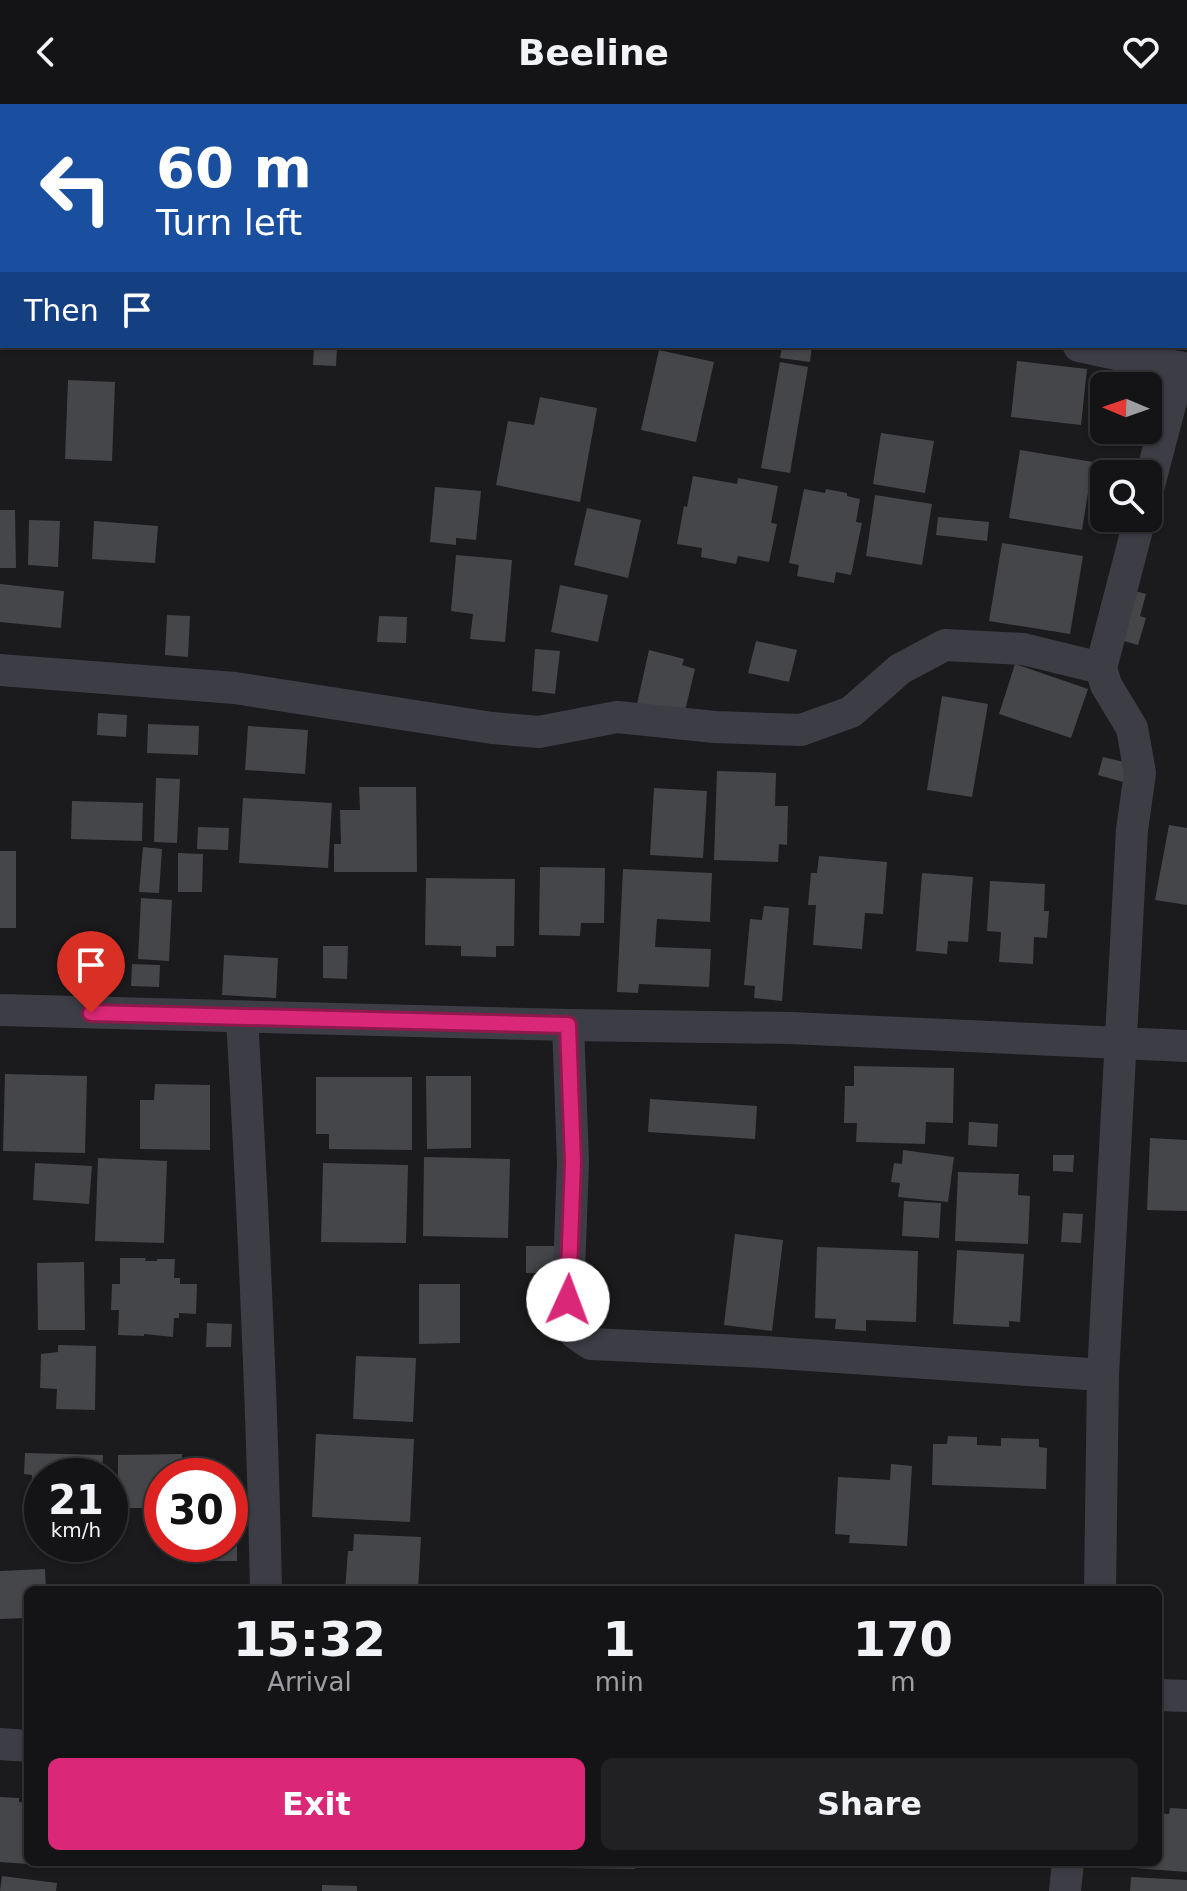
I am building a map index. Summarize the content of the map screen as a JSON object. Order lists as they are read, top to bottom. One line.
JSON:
{"north":"left","page":{"header":"Beeline","turn":["60 m","Turn left"],"then":"Then","speed":"21 km/h","limit":"30","eta":["15:32","Arrival","1","min","170","m"],"buttons":["Exit","Share"]}}
